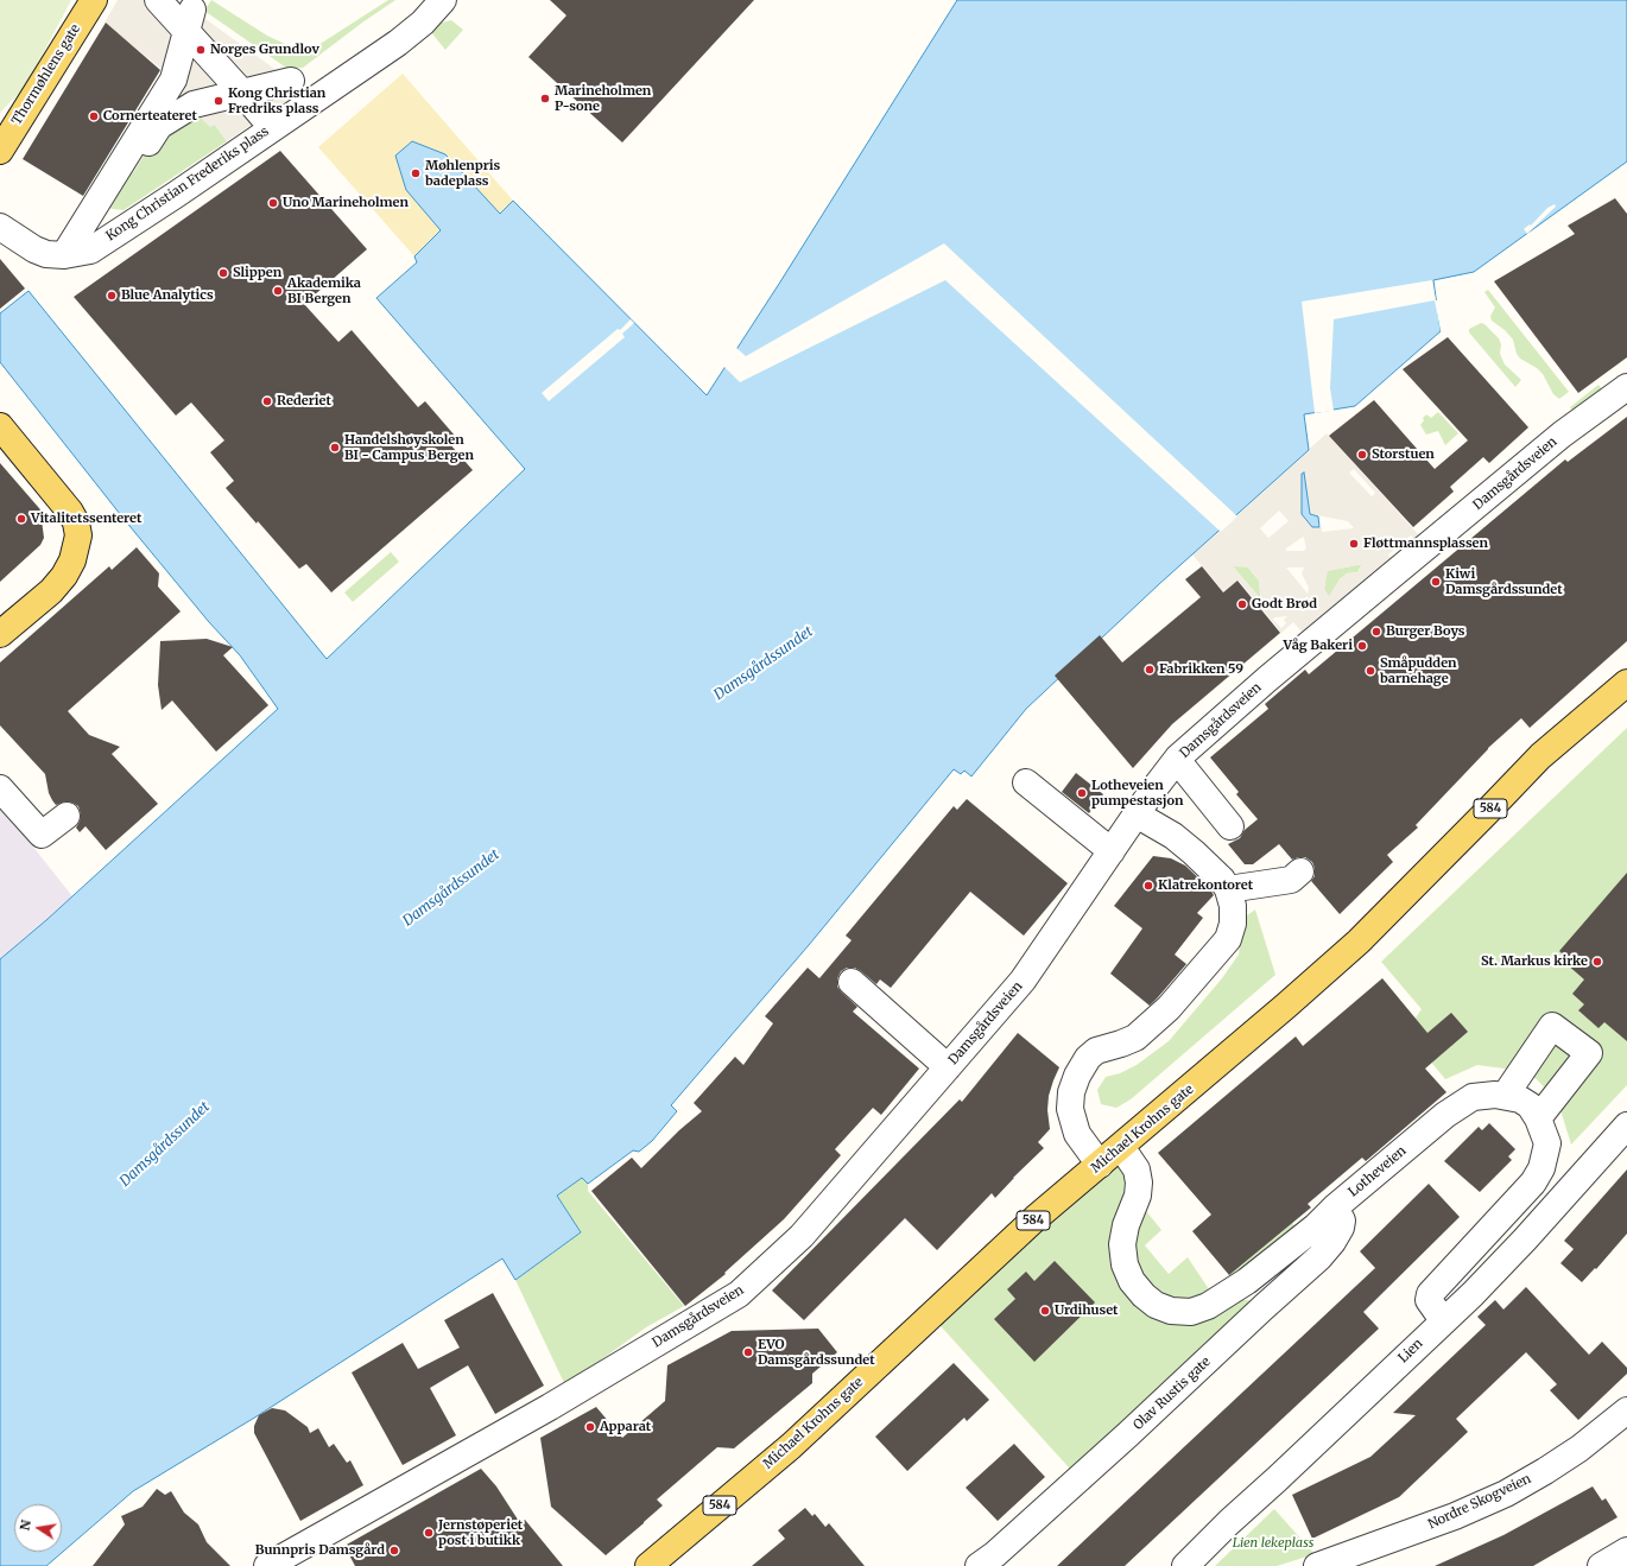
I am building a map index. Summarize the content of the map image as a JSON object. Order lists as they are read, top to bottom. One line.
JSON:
{"streets":{"main road":["Thormøhlens gate","584","Michael Krohns gate"],"street":["Kong Christian Frederiks plass","Damsgårdsveien","Lotheveien","Lien","Olav Rustis gate","Nordre Skogveien"]},"crossings":[["Michael Krohns gate","Lotheveien"],["Lotheveien","Lien"],["Lotheveien","Olav Rustis gate"]],"water":["Damsgårdssundet"],"parks":["Lien lekeplass"],"places":["Norges Grundlov","Marineholmen P-sone","Kong Christian Fredriks plass","Cornerteateret","Møhlenpris badeplass","Uno Marineholmen","Slippen","Akademika BI Bergen","Blue Analytics","Rederiet","Handelshøyskolen BI - Campus Bergen","Storstuen","Vitalitetssenteret","Fløttmannsplassen","Kiwi Damsgårdssundet","Godt Brød","Burger Boys","Våg Bakeri","Fabrikken 59","Småpudden barnehage","Lotheveien pumpestasjon","Klatrekontoret","St. Markus kirke","Urdihuset","EVO Damsgårdssundet","Apparat","Jernstøperiet post i butikk","Bunnpris Damsgård"],"north":"left"}
